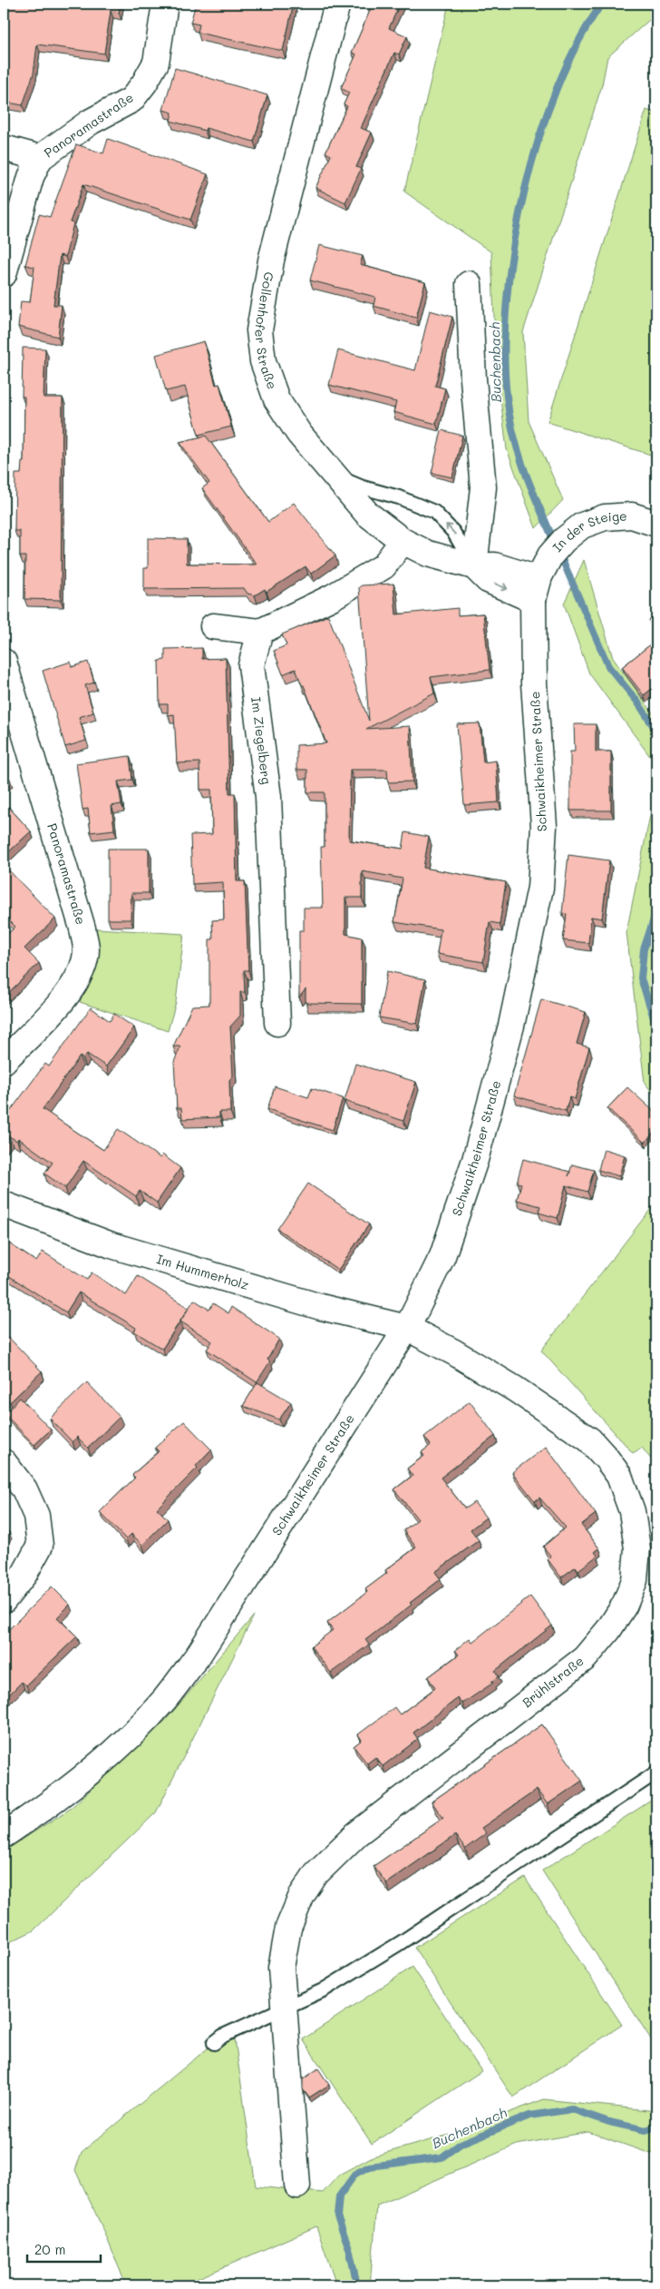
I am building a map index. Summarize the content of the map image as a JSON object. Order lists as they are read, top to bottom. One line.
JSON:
{"streets":{"street":["Panoramastraße","Gollenhofer Straße","In der Steige","Im Ziegelberg","Schwaikheimer Straße","Im Hummerholz","Brühlstraße"]},"crossings":[["Gollenhofer Straße","In der Steige"],["Gollenhofer Straße","Schwaikheimer Straße"],["In der Steige","Schwaikheimer Straße"],["Schwaikheimer Straße","Im Hummerholz"],["Schwaikheimer Straße","Brühlstraße"],["Im Hummerholz","Brühlstraße"]],"water":["Buchenbach"],"scale_bar":"20 m"}
